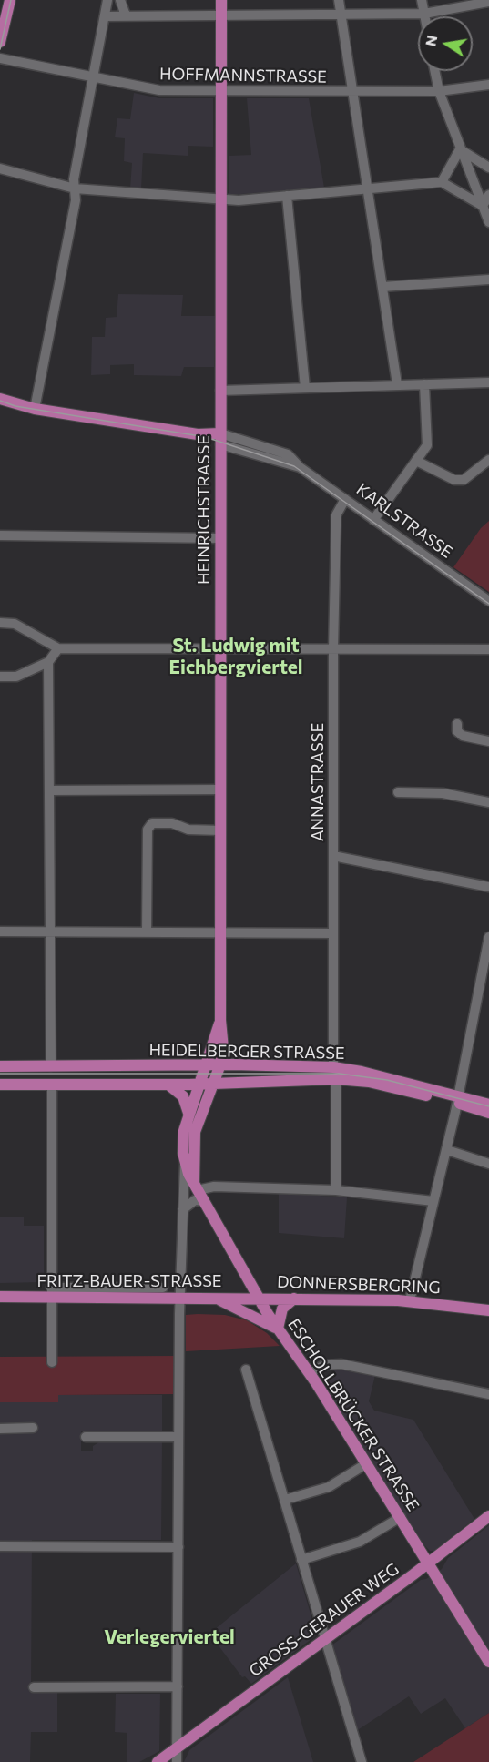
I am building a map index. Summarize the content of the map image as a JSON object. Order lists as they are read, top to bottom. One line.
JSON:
{"streets":{"main road":["HEINRICHSTRASSE","KARLSTRASSE","HEIDELBERGER STRASSE","FRITZ-BAUER-STRASSE","DONNERSBERGRING","ESCHOLLBRÜCKER STRASSE","GROSS-GERAUER WEG"],"street":["HOFFMANNSTRASSE","ANNASTRASSE"]},"crossings":[["HOFFMANNSTRASSE","HEINRICHSTRASSE"],["HEINRICHSTRASSE","KARLSTRASSE"],["HEINRICHSTRASSE","HEIDELBERGER STRASSE"],["HEINRICHSTRASSE","ESCHOLLBRÜCKER STRASSE"],["KARLSTRASSE","ANNASTRASSE"],["ANNASTRASSE","HEIDELBERGER STRASSE"],["HEIDELBERGER STRASSE","ESCHOLLBRÜCKER STRASSE"],["FRITZ-BAUER-STRASSE","DONNERSBERGRING"],["FRITZ-BAUER-STRASSE","ESCHOLLBRÜCKER STRASSE"],["DONNERSBERGRING","ESCHOLLBRÜCKER STRASSE"],["ESCHOLLBRÜCKER STRASSE","GROSS-GERAUER WEG"]],"districts":["St. Ludwig mit Eichbergviertel","Verlegerviertel"],"north":"left"}
